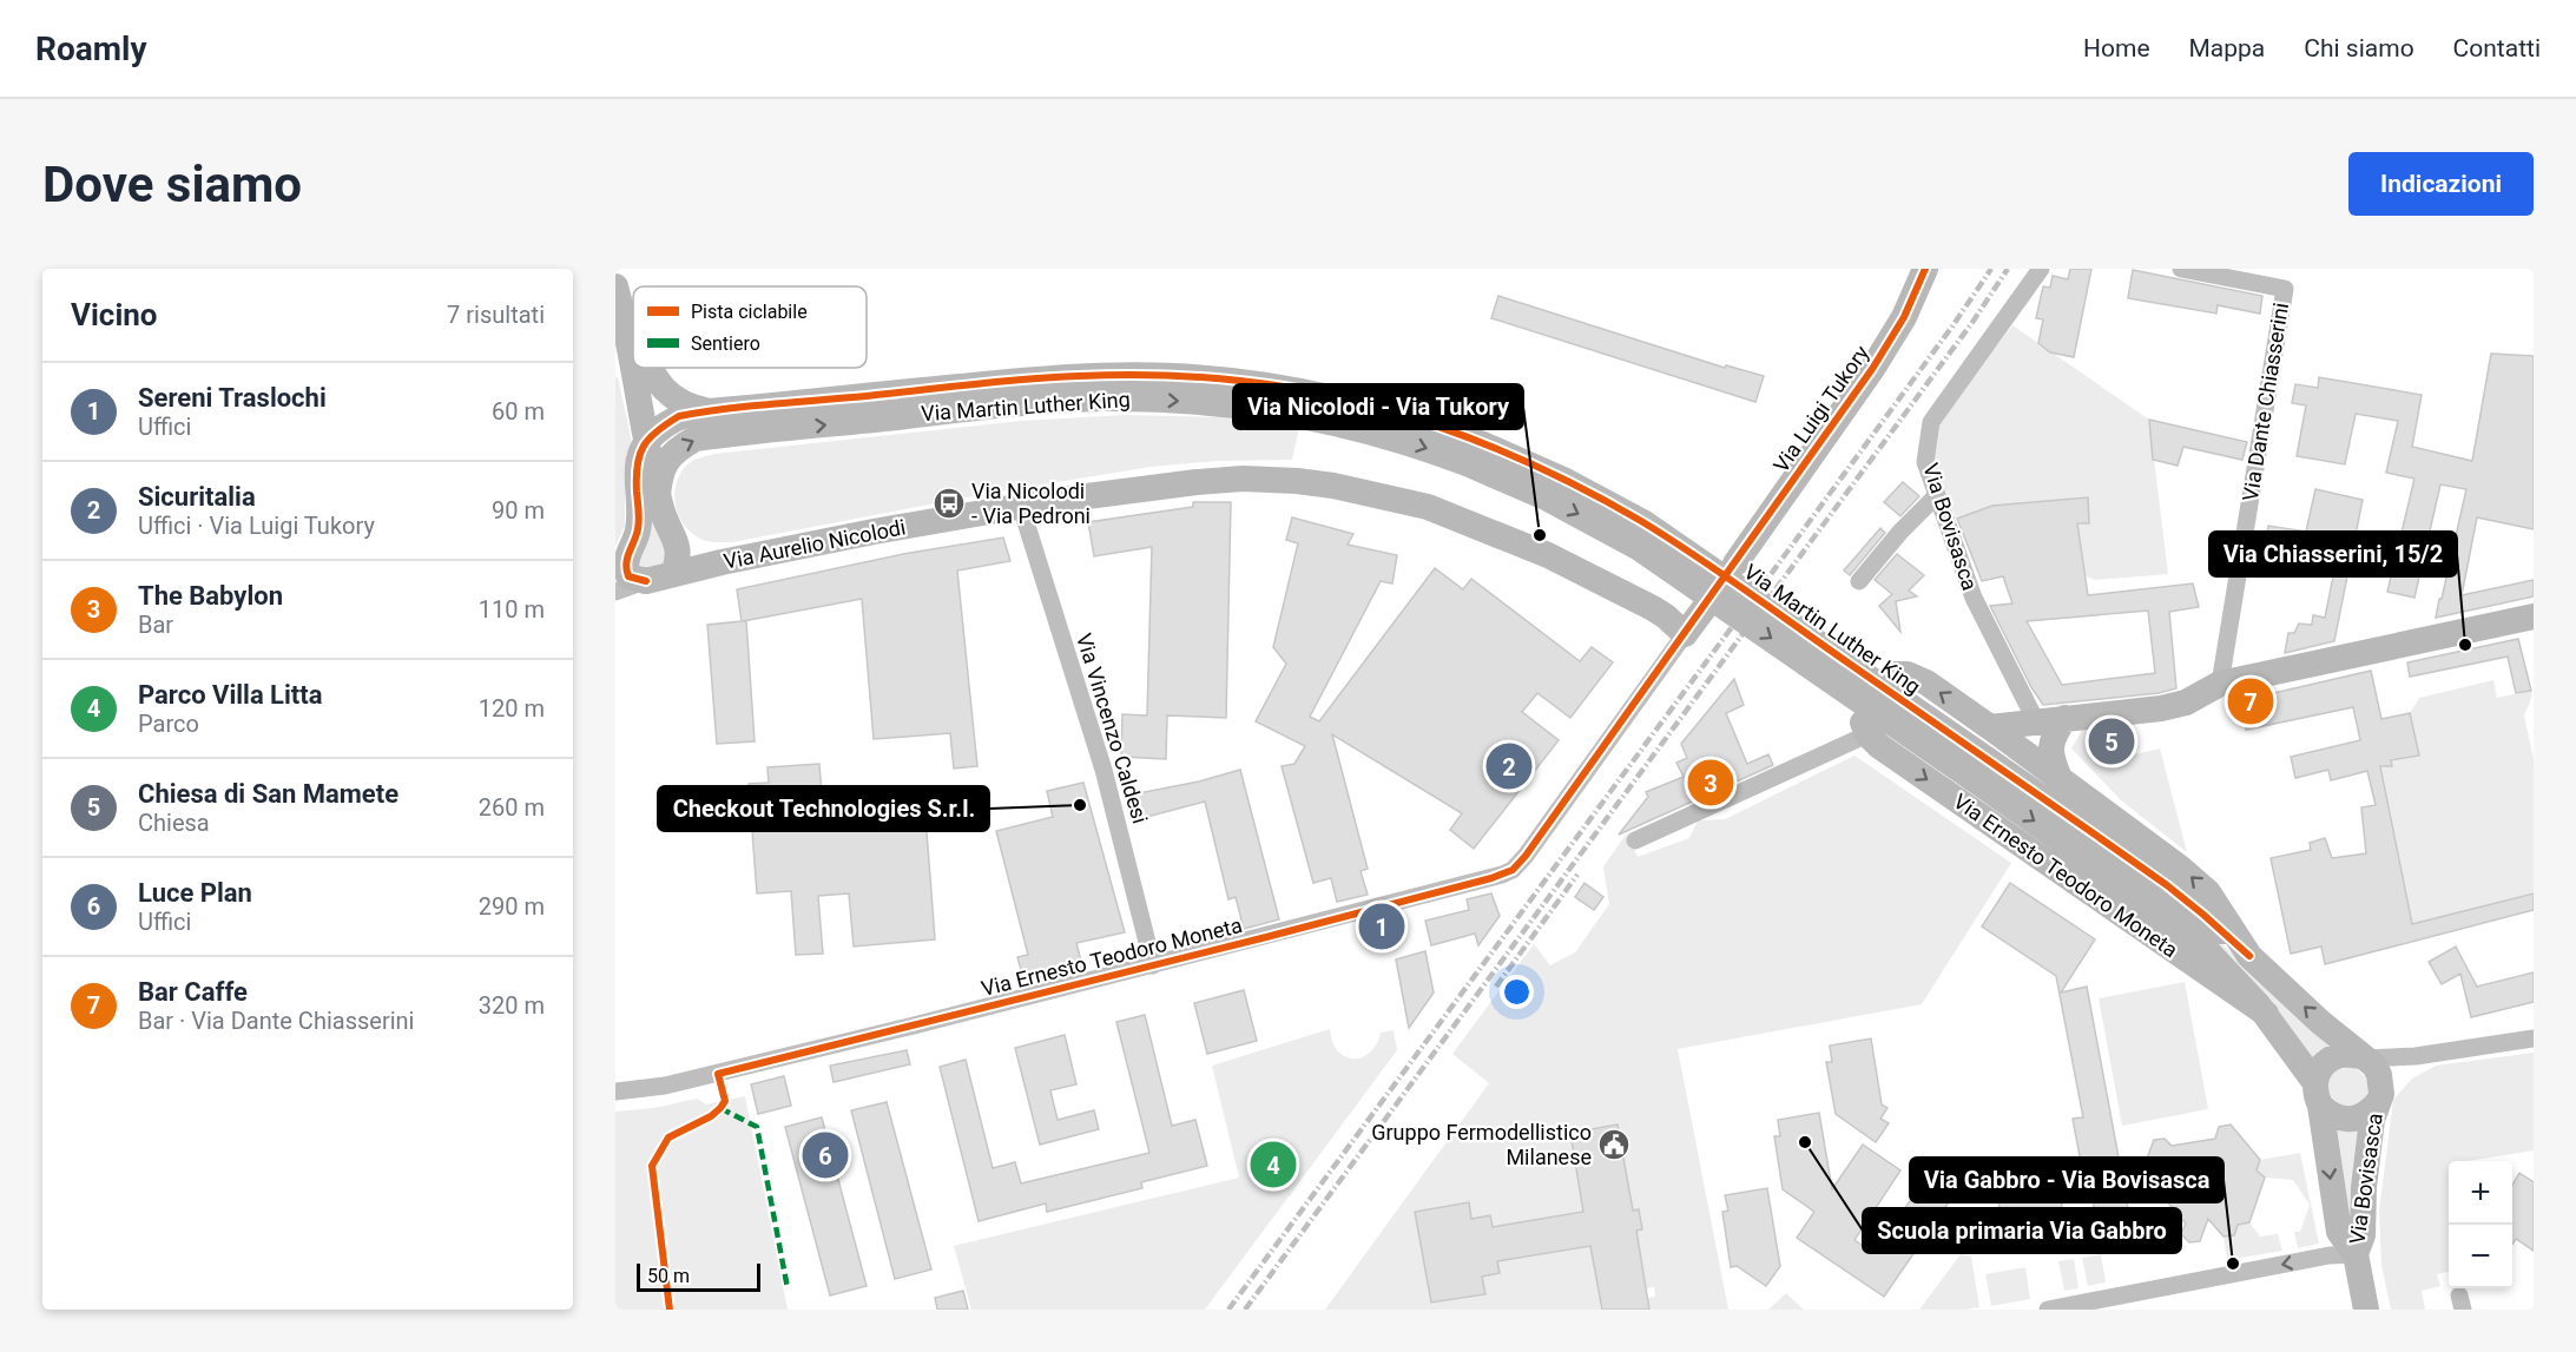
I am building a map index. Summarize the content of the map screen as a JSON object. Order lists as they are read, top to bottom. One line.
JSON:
{"streets":{"street":["Via Dante Chiasserini","Via Martin Luther King","Via Luigi Tukory","Via Bovisasca","Via Aurelio Nicolodi","Via Vincenzo Caldesi","Via Ernesto Teodoro Moneta"]},"crossings":[["Via Martin Luther King","Via Bovisasca"],["Via Martin Luther King","Via Ernesto Teodoro Moneta"],["Via Bovisasca","Via Ernesto Teodoro Moneta"],["Via Aurelio Nicolodi","Via Vincenzo Caldesi"],["Via Aurelio Nicolodi","Via Ernesto Teodoro Moneta"],["Via Vincenzo Caldesi","Via Ernesto Teodoro Moneta"]],"places":{"bus stop":["Via Nicolodi - Via Pedroni"],"other":["Via Nicolodi - Via Tukory","Via Chiasserini, 15/2","Checkout Technologies S.r.l.","Scuola primaria Via Gabbro","Via Gabbro - Via Bovisasca"],"public building":["Gruppo Fermodellistico Milanese"]},"legend":["Pista ciclabile","Sentiero"],"scale_bar":"50 m","page":{"header":"Roamly","nav":["Home","Mappa","Chi siamo","Contatti"],"buttons":"Indicazioni","title":"Dove siamo","heading":["Vicino","7 risultati"],"list":[{"mark":"1","name":"Sereni Traslochi","note":"Uffici","value":"60 m"},{"mark":"2","name":"Sicuritalia","note":"Uffici · Via Luigi Tukory","value":"90 m"},{"mark":"3","name":"The Babylon","note":"Bar","value":"110 m"},{"mark":"4","name":"Parco Villa Litta","note":"Parco","value":"120 m"},{"mark":"5","name":"Chiesa di San Mamete","note":"Chiesa","value":"260 m"},{"mark":"6","name":"Luce Plan","note":"Uffici","value":"290 m"},{"mark":"7","name":"Bar Caffe","note":"Bar · Via Dante Chiasserini","value":"320 m"}],"pins":["7","5","2","3","1","6","4"],"map_buttons":["+","−"],"scale":"50 m"}}
